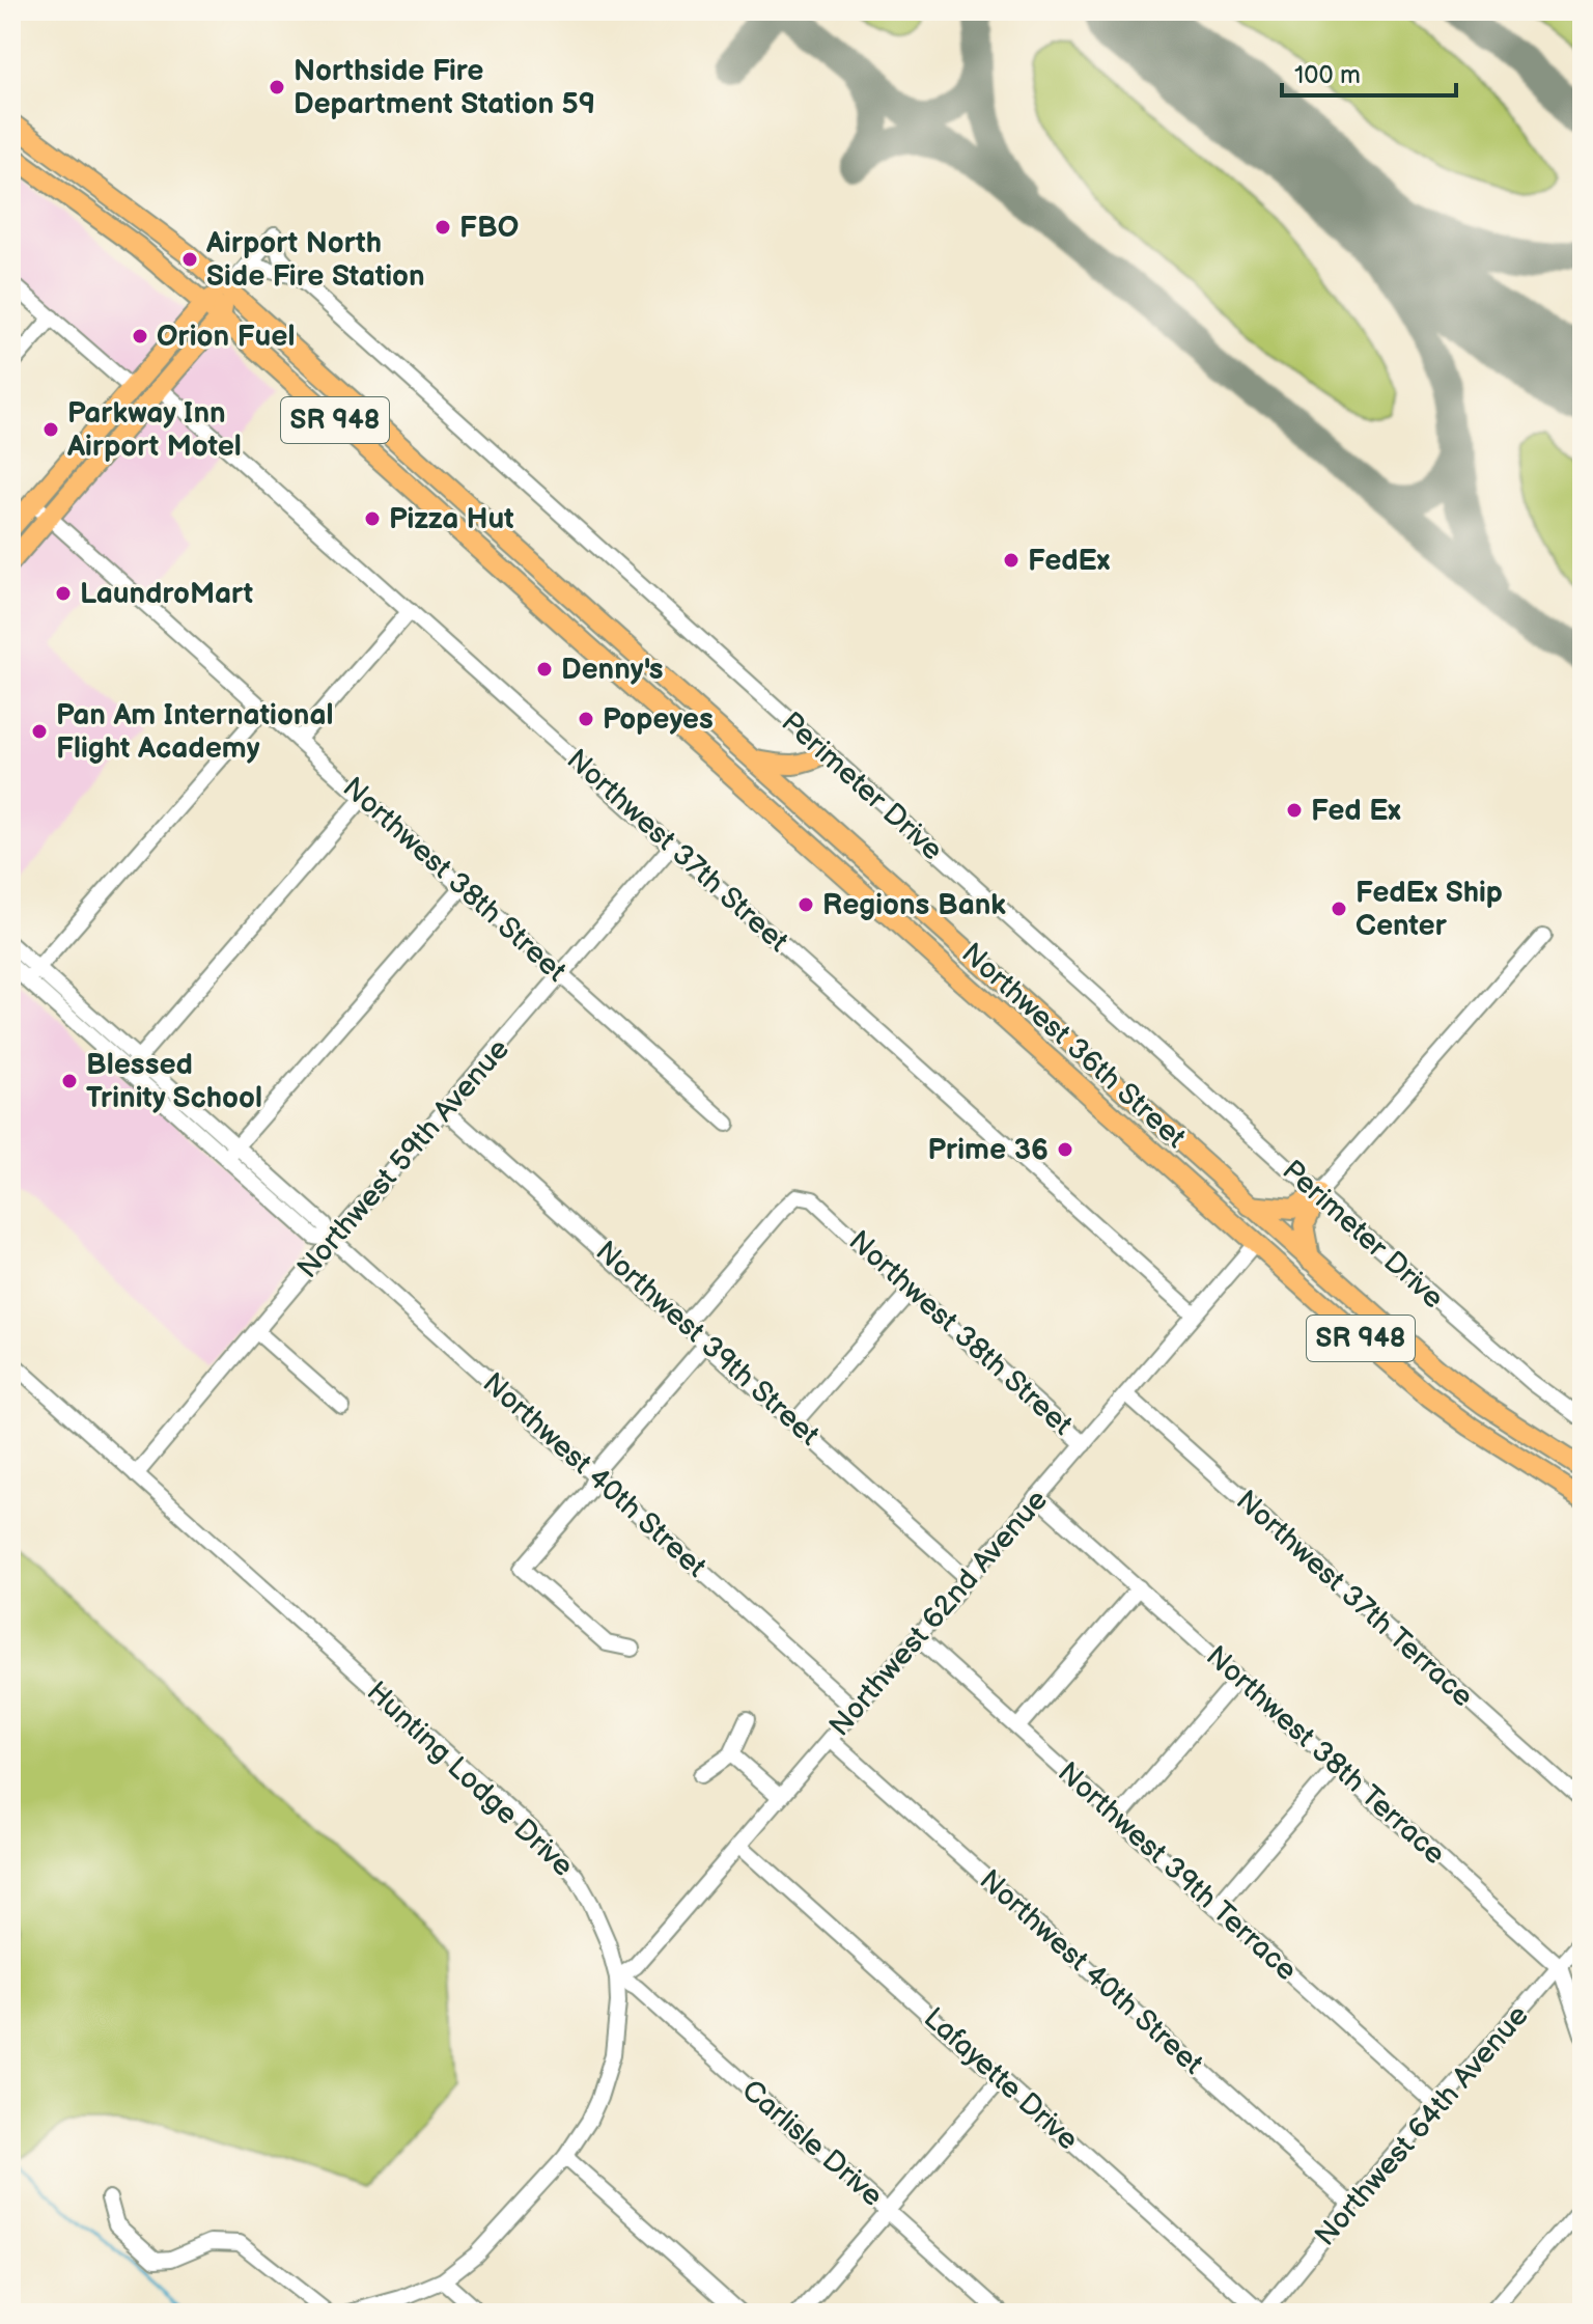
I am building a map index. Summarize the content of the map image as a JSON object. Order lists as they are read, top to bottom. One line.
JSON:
{"streets":{"main road":["SR 948","Northwest 36th Street"],"street":["Perimeter Drive","Northwest 37th Street","Northwest 38th Street","Northwest 59th Avenue","Northwest 39th Street","Northwest 40th Street","Northwest 37th Terrace","Northwest 62nd Avenue","Northwest 38th Terrace","Hunting Lodge Drive","Northwest 39th Terrace","Lafayette Drive","Northwest 64th Avenue","Carlisle Drive"]},"crossings":[["Northwest 37th Street","Northwest 59th Avenue"],["Northwest 37th Street","Northwest 62nd Avenue"],["Northwest 38th Street","Northwest 59th Avenue"],["Northwest 38th Street","Northwest 39th Street"],["Northwest 38th Street","Northwest 62nd Avenue"],["Northwest 36th Street","Northwest 62nd Avenue"],["Northwest 59th Avenue","Northwest 39th Street"],["Northwest 59th Avenue","Northwest 40th Street"],["Northwest 59th Avenue","Hunting Lodge Drive"],["Northwest 39th Street","Northwest 62nd Avenue"],["Northwest 40th Street","Northwest 62nd Avenue"],["Northwest 40th Street","Northwest 64th Avenue"],["Northwest 37th Terrace","Northwest 62nd Avenue"],["Northwest 62nd Avenue","Northwest 38th Terrace"],["Northwest 62nd Avenue","Hunting Lodge Drive"],["Northwest 62nd Avenue","Northwest 39th Terrace"],["Northwest 62nd Avenue","Lafayette Drive"],["Northwest 62nd Avenue","Carlisle Drive"],["Northwest 38th Terrace","Northwest 64th Avenue"],["Hunting Lodge Drive","Carlisle Drive"],["Northwest 39th Terrace","Northwest 64th Avenue"],["Lafayette Drive","Northwest 64th Avenue"]],"places":["Northside Fire Department Station 59","FBO","Airport North Side Fire Station","Orion Fuel","Parkway Inn Airport Motel","Pizza Hut","FedEx","LaundroMart","Denny's","Popeyes","Pan Am International Flight Academy","Fed Ex","Regions Bank","FedEx Ship Center","Blessed Trinity School","Prime 36"],"scale_bar":"100 m"}
